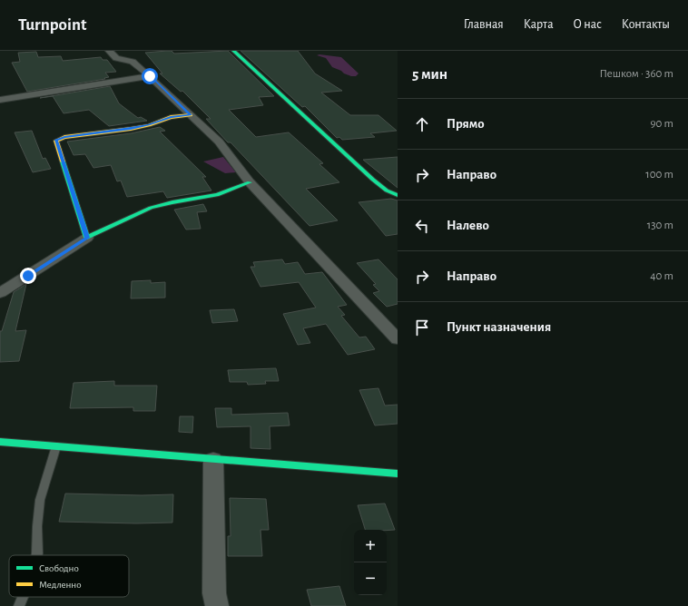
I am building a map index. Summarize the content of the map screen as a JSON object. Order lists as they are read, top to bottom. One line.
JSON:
{"legend":["Свободно","Медленно"],"page":{"header":"Turnpoint","nav":["Главная","Карта","О нас","Контакты"],"heading":["5 мин","Пешком · 360 m"],"list":[["Прямо","90 m"],["Направо","100 m"],["Налево","130 m"],["Направо","40 m"],"Пункт назначения"],"map_buttons":["+","−"]}}
